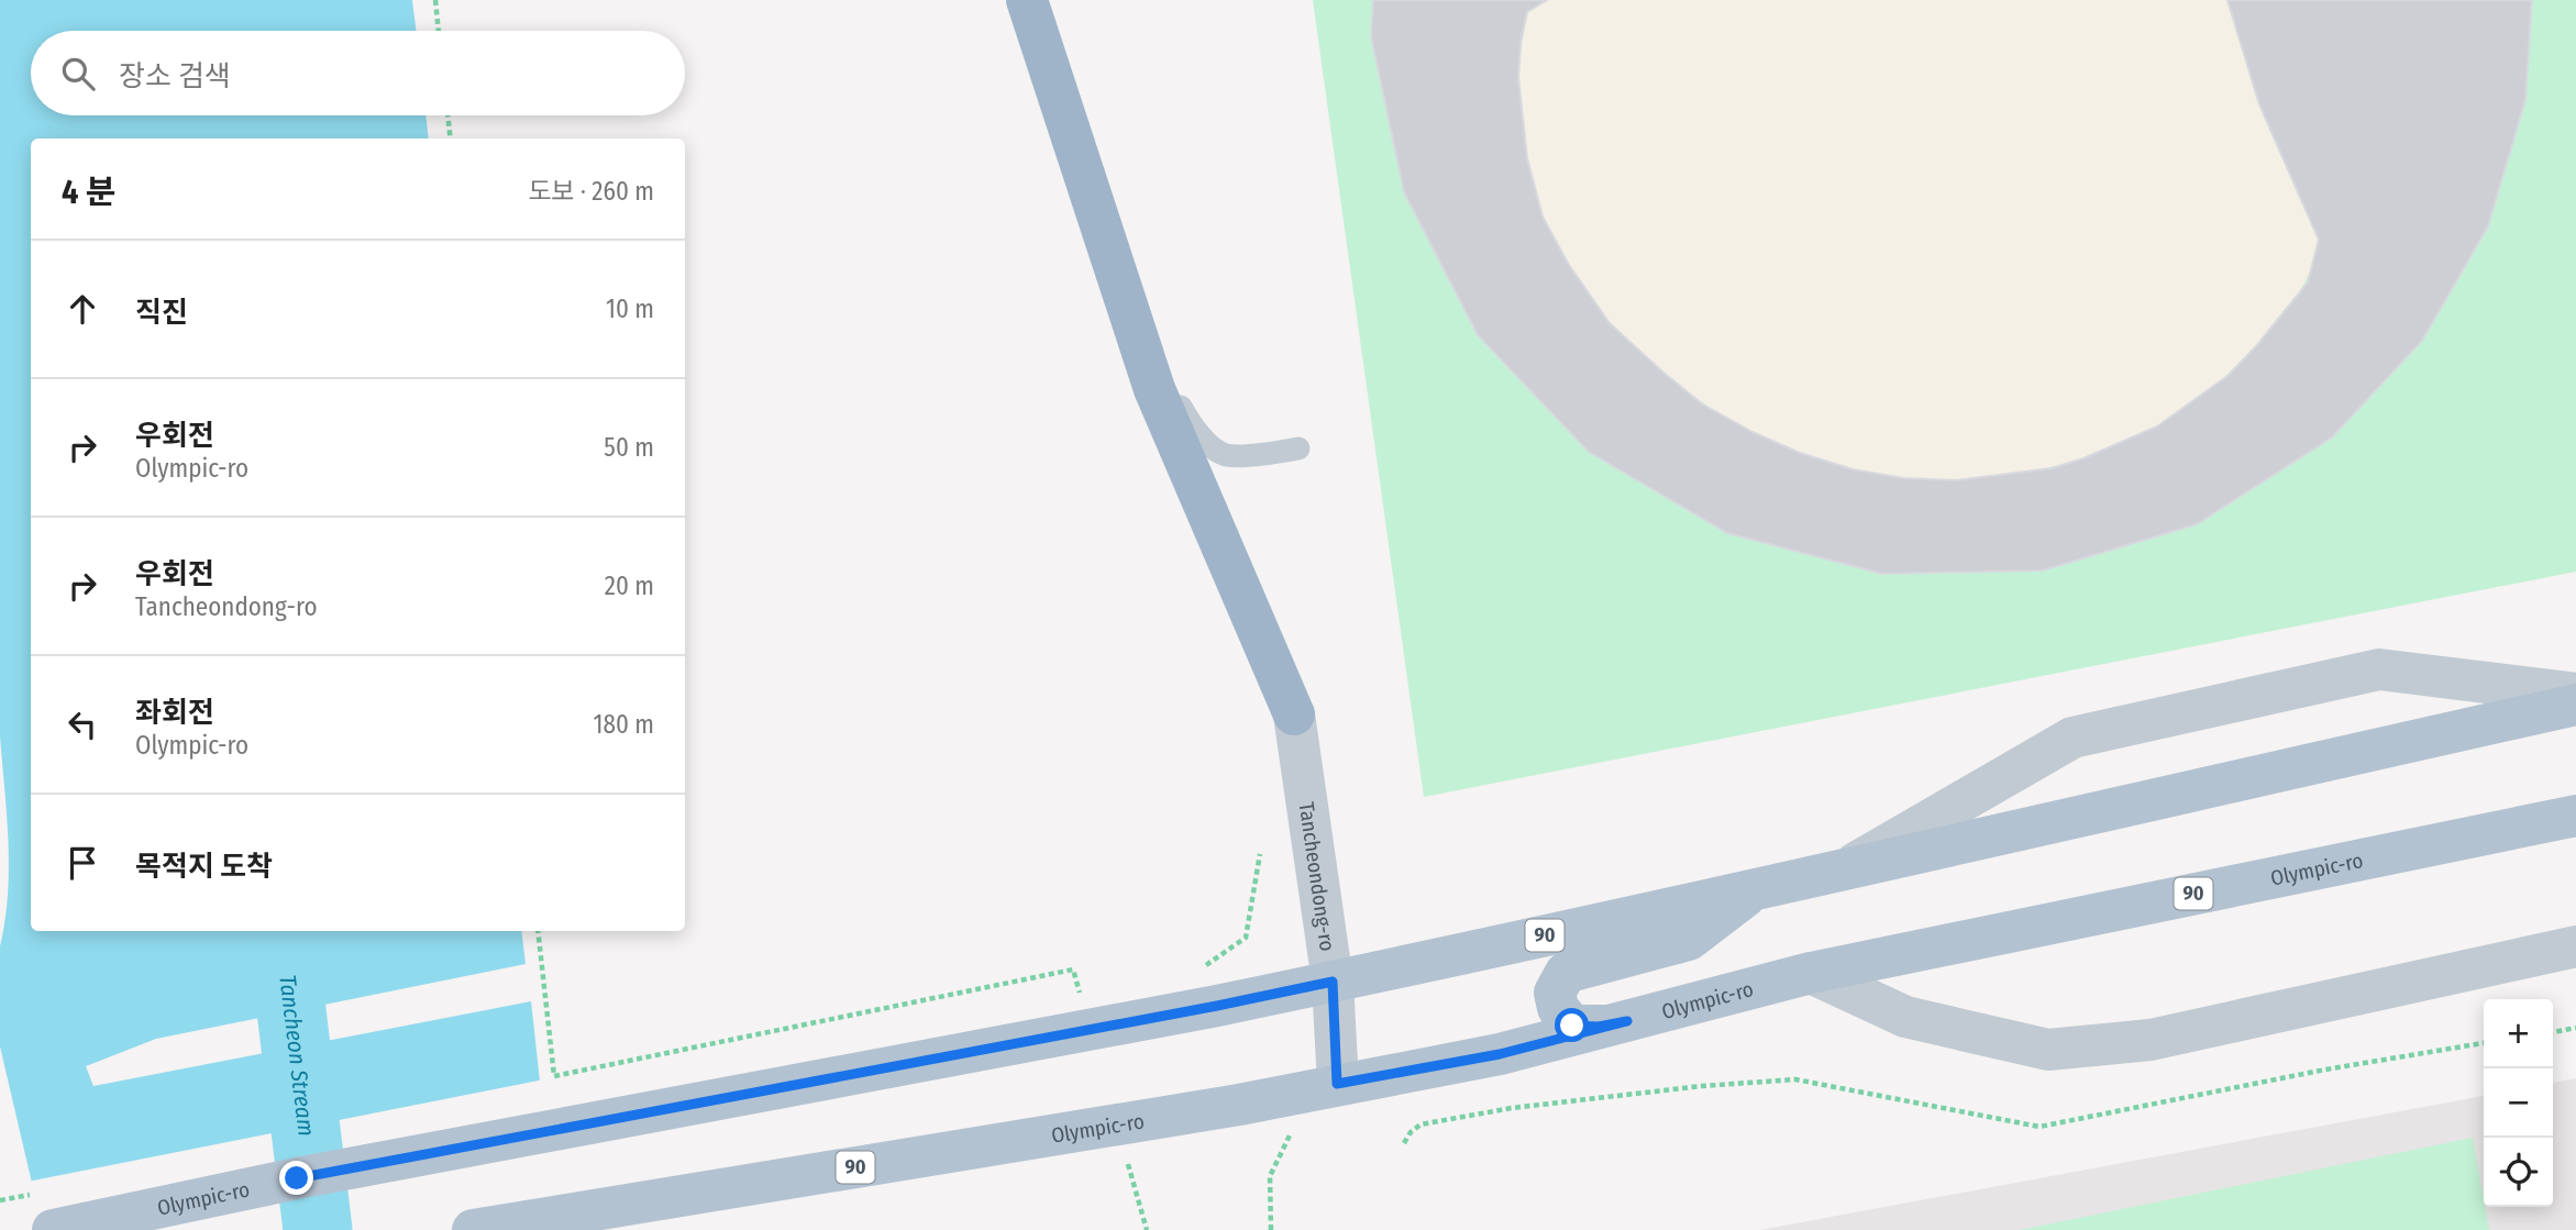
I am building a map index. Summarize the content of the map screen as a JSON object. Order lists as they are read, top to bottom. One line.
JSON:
{"streets":{"main road":["Olympic-ro","90"],"street":["Tancheondong-ro"]},"crossings":[["Olympic-ro","Tancheondong-ro"]],"water":["Tancheon Stream"],"page":{"search":"장소 검색","heading":["4 분","도보 · 260 m"],"list":[["직진","10 m"],["우회전","Olympic-ro","50 m"],["우회전","Tancheondong-ro","20 m"],["좌회전","Olympic-ro","180 m"],"목적지 도착"],"map_buttons":["+","−"]}}
